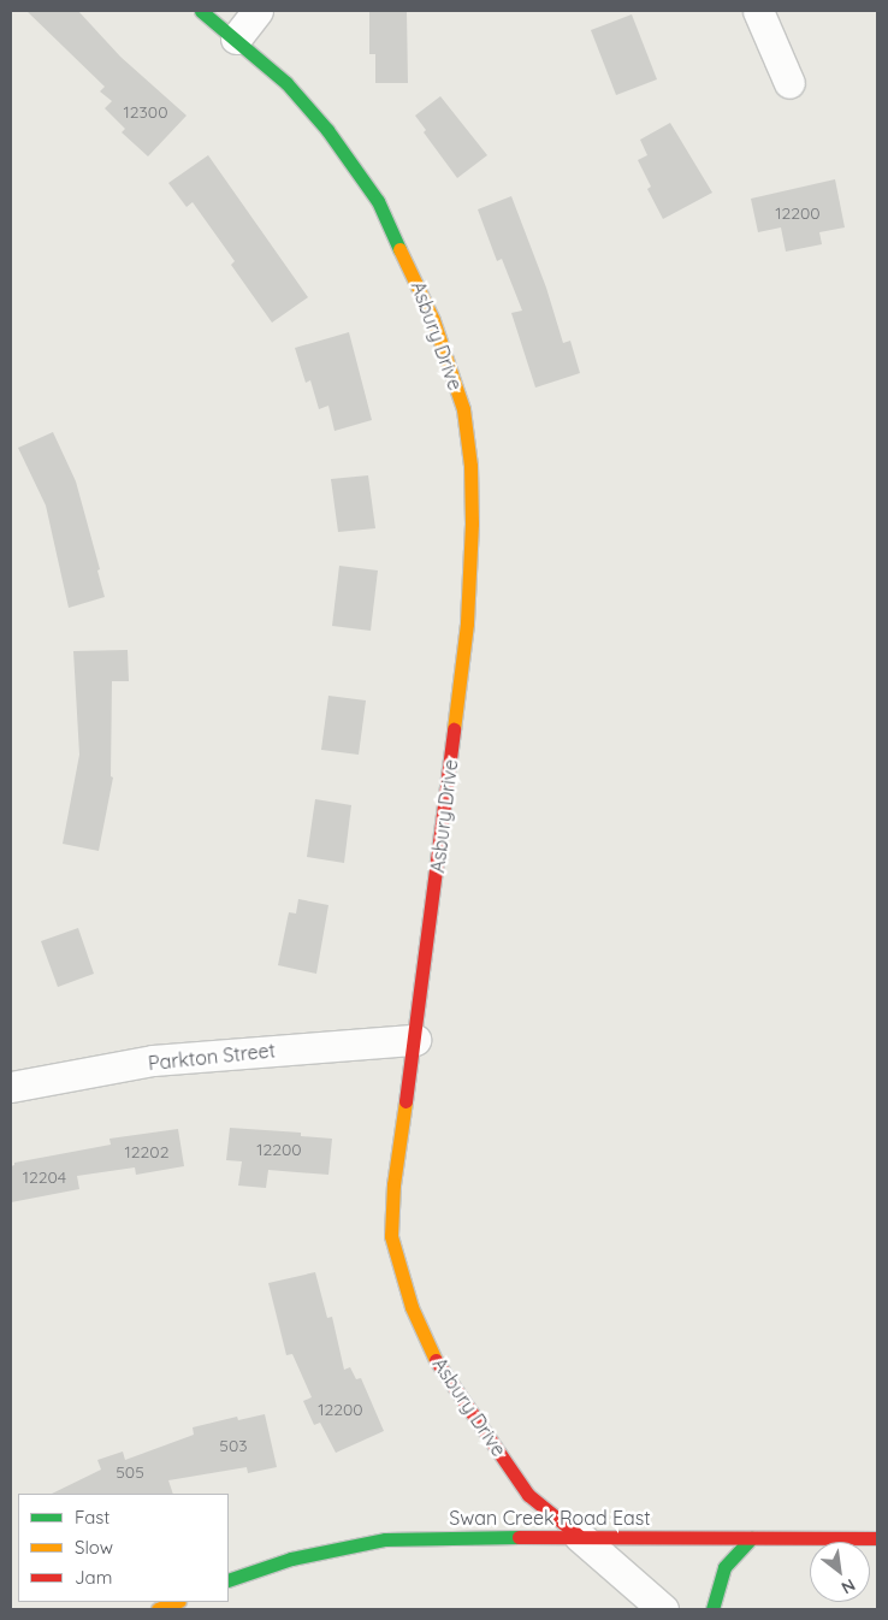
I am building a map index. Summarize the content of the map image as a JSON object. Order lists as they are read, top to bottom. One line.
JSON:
{"streets":{"street":["Asbury Drive","Parkton Street","Swan Creek Road East"]},"crossings":[["Asbury Drive","Parkton Street"],["Asbury Drive","Swan Creek Road East"]],"house_numbers":["12300","12200","12200","12202","12204","12200","503","505"],"legend":["Fast","Slow","Jam"],"north":"bottom right"}
